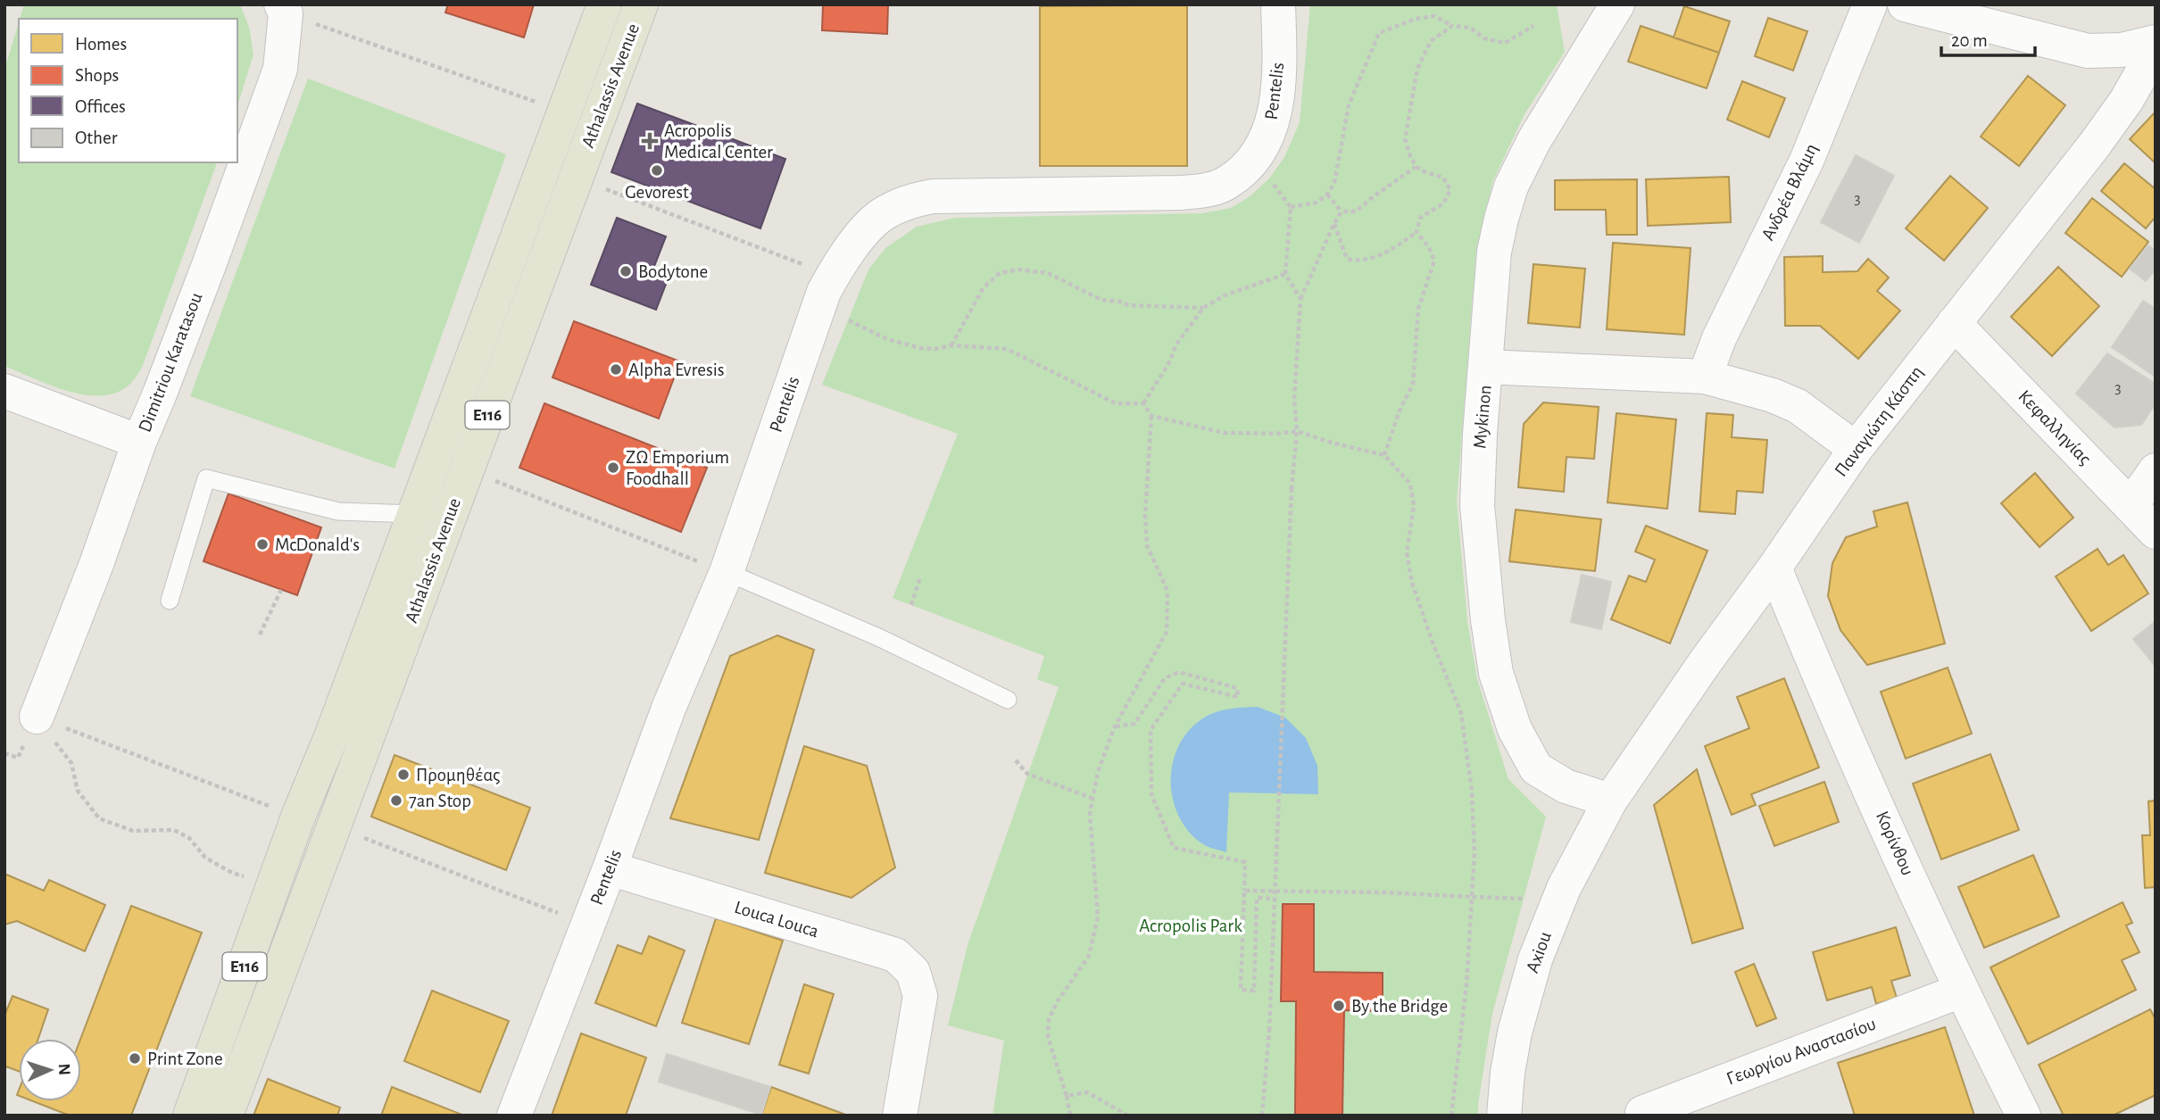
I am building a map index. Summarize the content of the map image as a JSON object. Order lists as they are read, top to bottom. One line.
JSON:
{"streets":{"main road":["Athalassis Avenue","E116"],"street":["Pentelis","Ανδρέα Βλάμη","Dimitriou Karatasou","Mykinon","Παναγιώτη Κάσπη","Κεφαλληνίας","Κορίνθου","Louca Louca","Axiou","Γεωργίου Αναστασίου"]},"crossings":[["Pentelis","Louca Louca"],["Mykinon","Παναγιώτη Κάσπη"],["Mykinon","Axiou"],["Παναγιώτη Κάσπη","Κεφαλληνίας"],["Παναγιώτη Κάσπη","Κορίνθου"],["Παναγιώτη Κάσπη","Axiou"],["Κορίνθου","Γεωργίου Αναστασίου"]],"parks":["Acropolis Park"],"places":{"health":["Acropolis Medical Center"],"other":["Gevorest","Bodytone","Alpha Evresis","ΖΩ Emporium Foodhall","McDonald's","Προμηθέας","7an Stop","By the Bridge","Print Zone"]},"house_numbers":["3","3"],"legend":["Homes","Shops","Offices","Other"],"scale_bar":"20 m","north":"right"}
